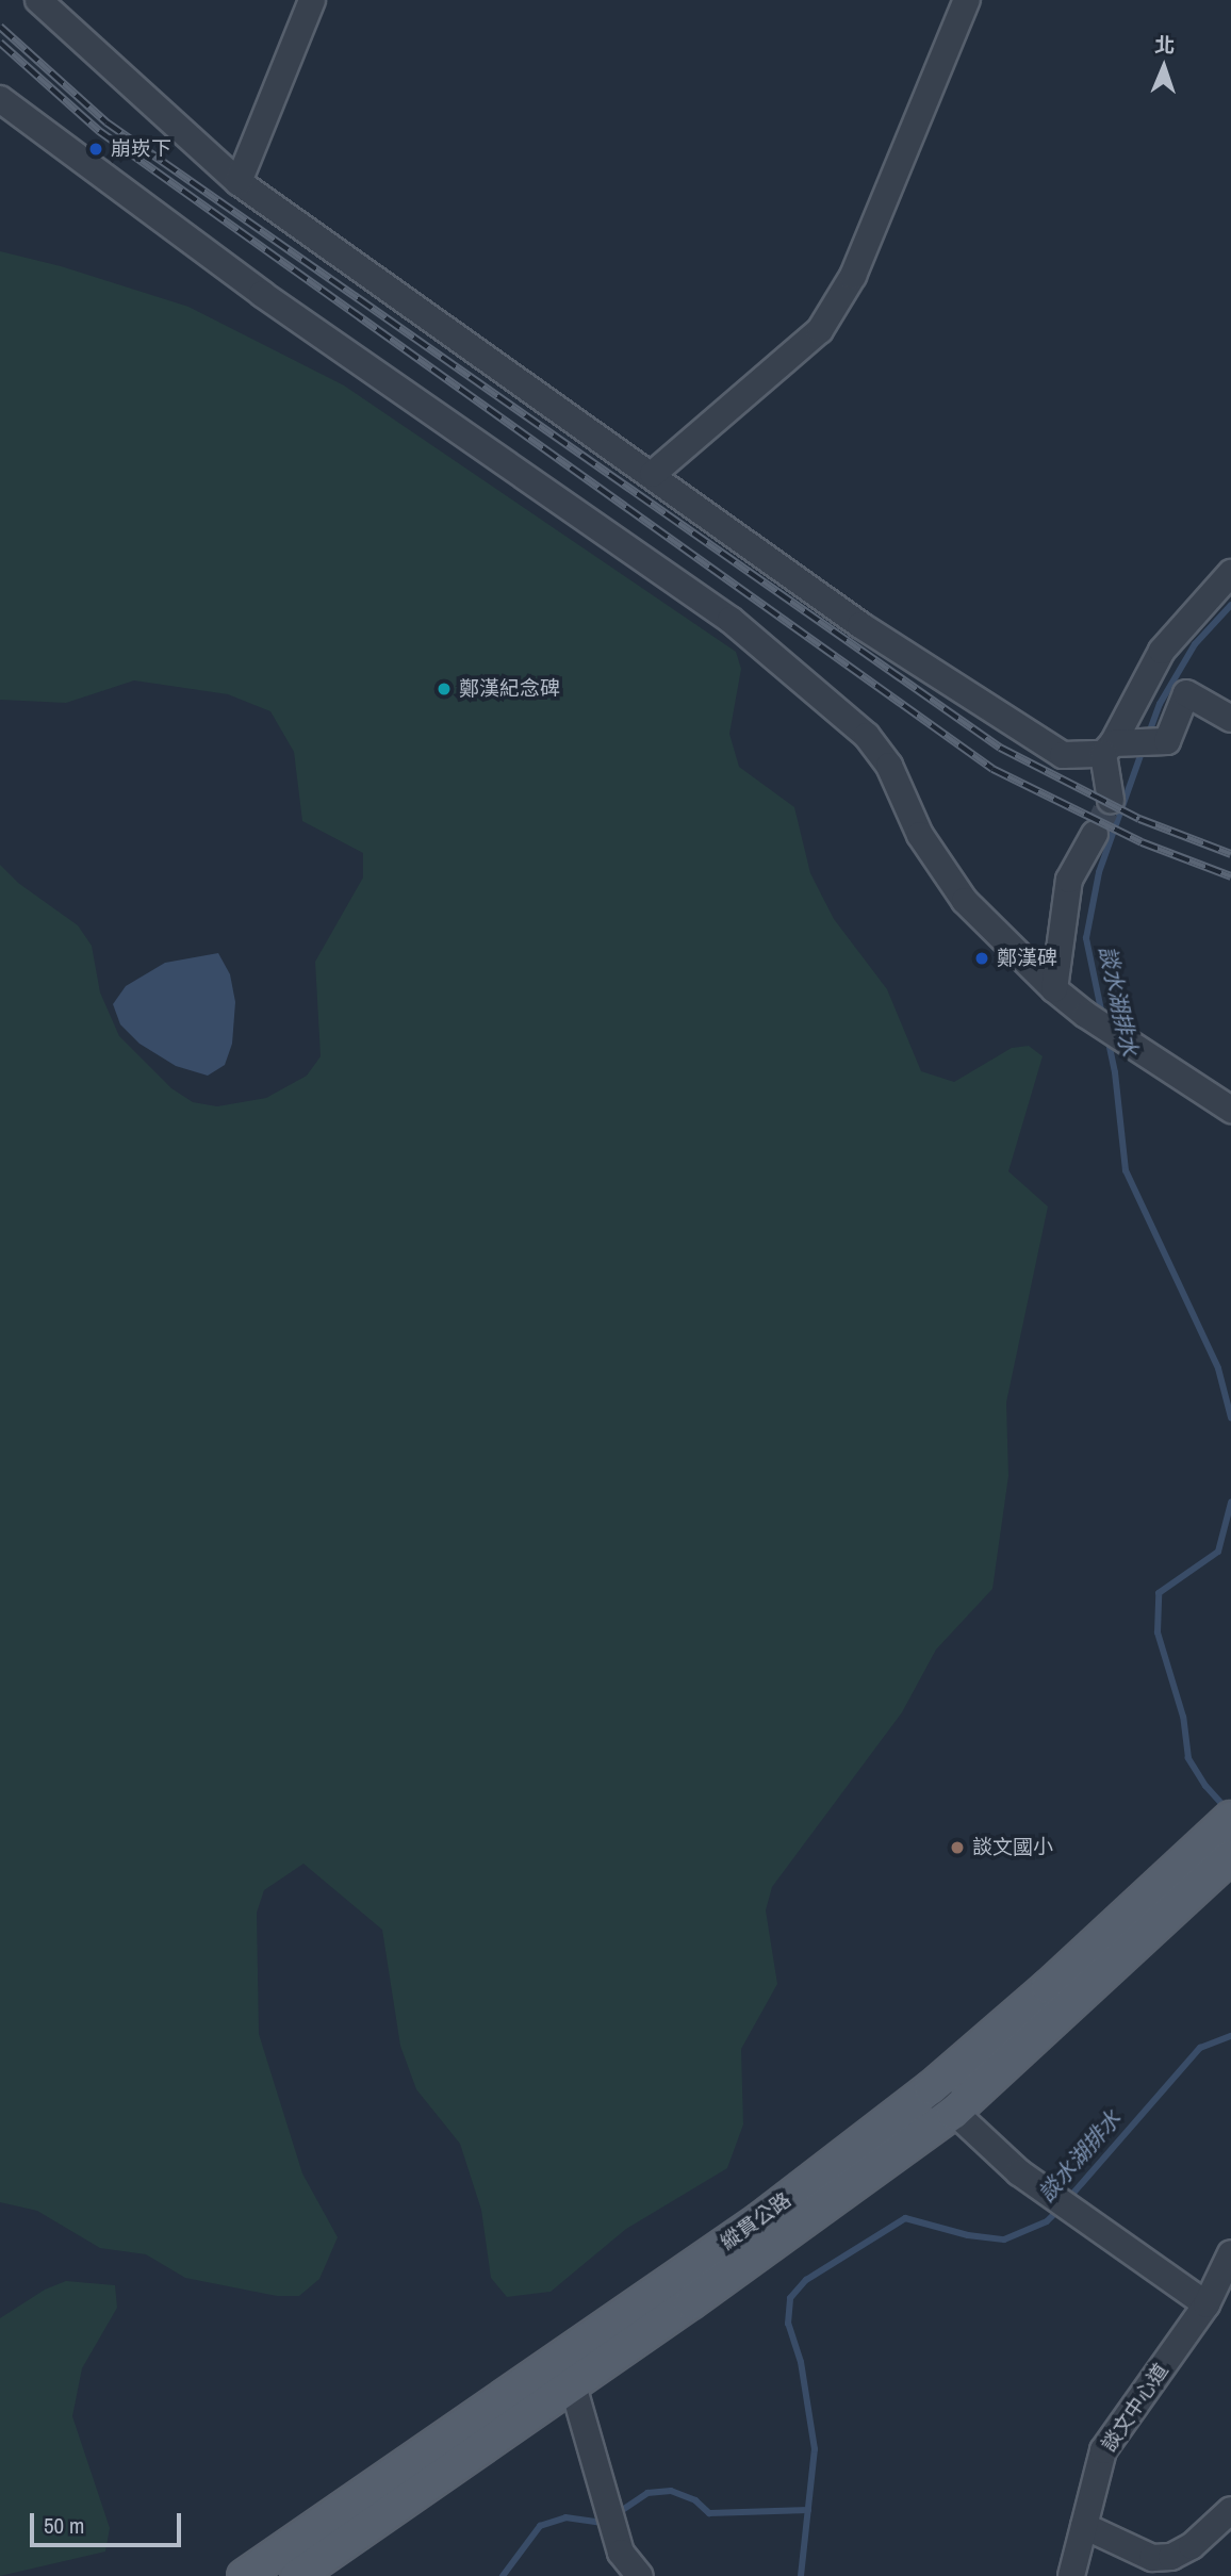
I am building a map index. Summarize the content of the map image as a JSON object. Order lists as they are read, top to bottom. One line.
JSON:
{"streets":{"main road":["縱貫公路"],"street":["談文中心道"]},"water":["談水湖排水"],"places":["崩崁下","鄭漢紀念碑","鄭漢碑","談文國小"],"scale_bar":"50 m","north":"top"}
